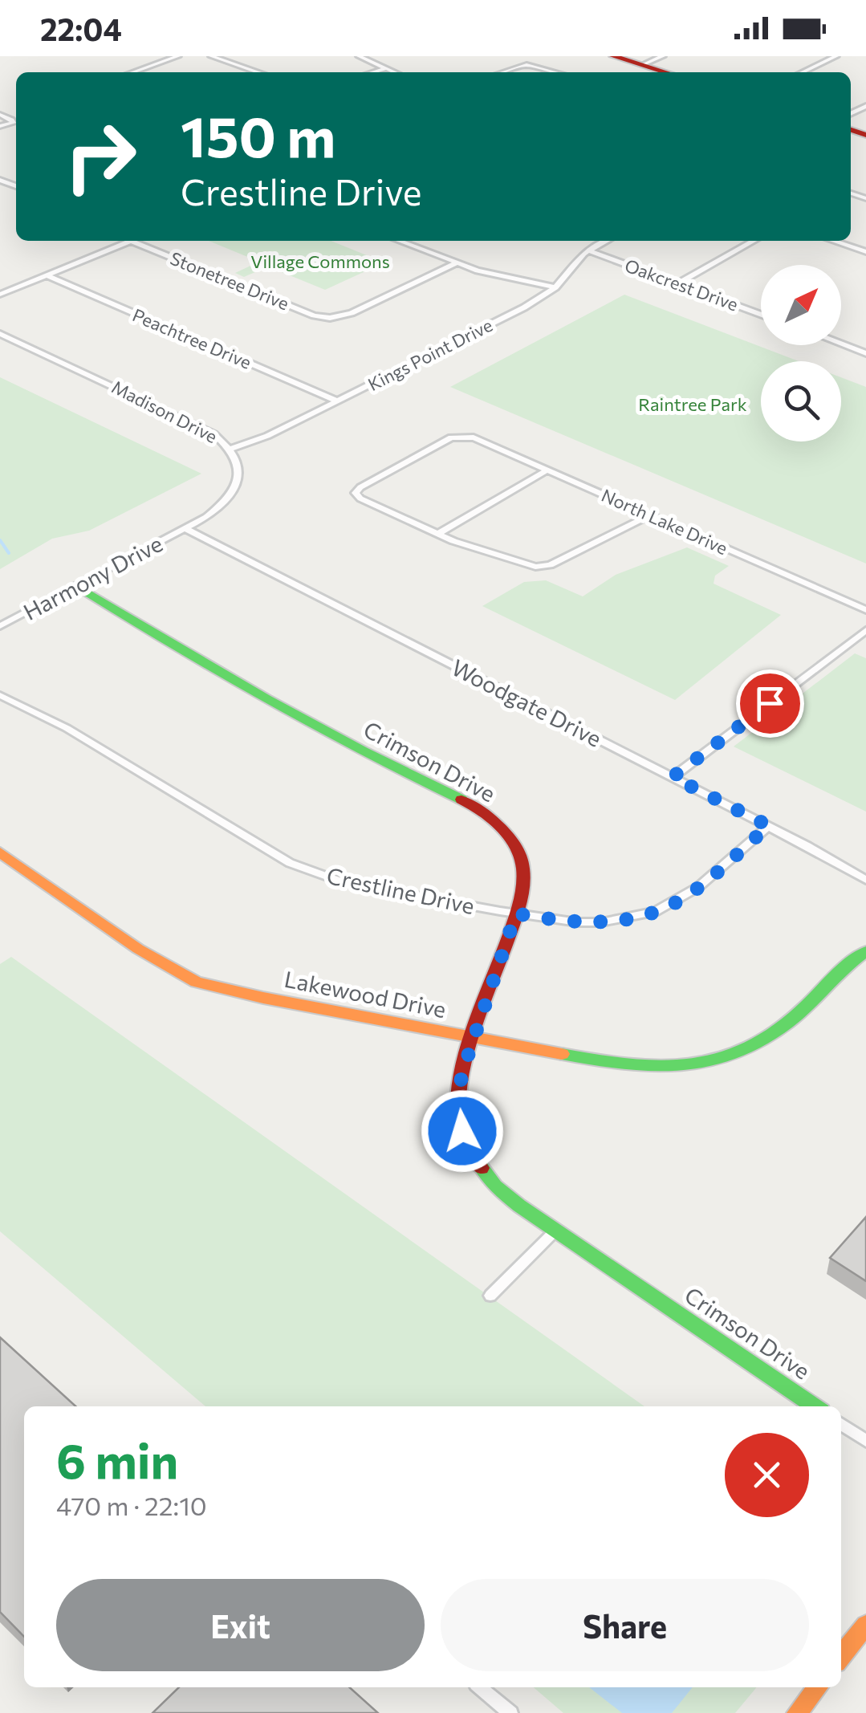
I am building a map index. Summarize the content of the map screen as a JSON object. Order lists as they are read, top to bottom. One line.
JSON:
{"streets":{"street":["Stonetree Drive","Oakcrest Drive","Peachtree Drive","Kings Point Drive","Madison Drive","North Lake Drive","Harmony Drive","Woodgate Drive","Crimson Drive","Crestline Drive","Lakewood Drive"]},"crossings":[["Oakcrest Drive","Kings Point Drive"],["Peachtree Drive","Kings Point Drive"],["Kings Point Drive","Madison Drive"],["Madison Drive","Harmony Drive"],["Madison Drive","Woodgate Drive"],["Harmony Drive","Woodgate Drive"],["Harmony Drive","Crimson Drive"],["Woodgate Drive","Crestline Drive"],["Crimson Drive","Crestline Drive"],["Crimson Drive","Lakewood Drive"]],"parks":["Village Commons","Raintree Park"],"north":"top right","page":{"status":"22:04","turn":["150 m","Crestline Drive"],"heading":["6 min","470 m · 22:10"],"buttons":["Exit","Share"]}}
